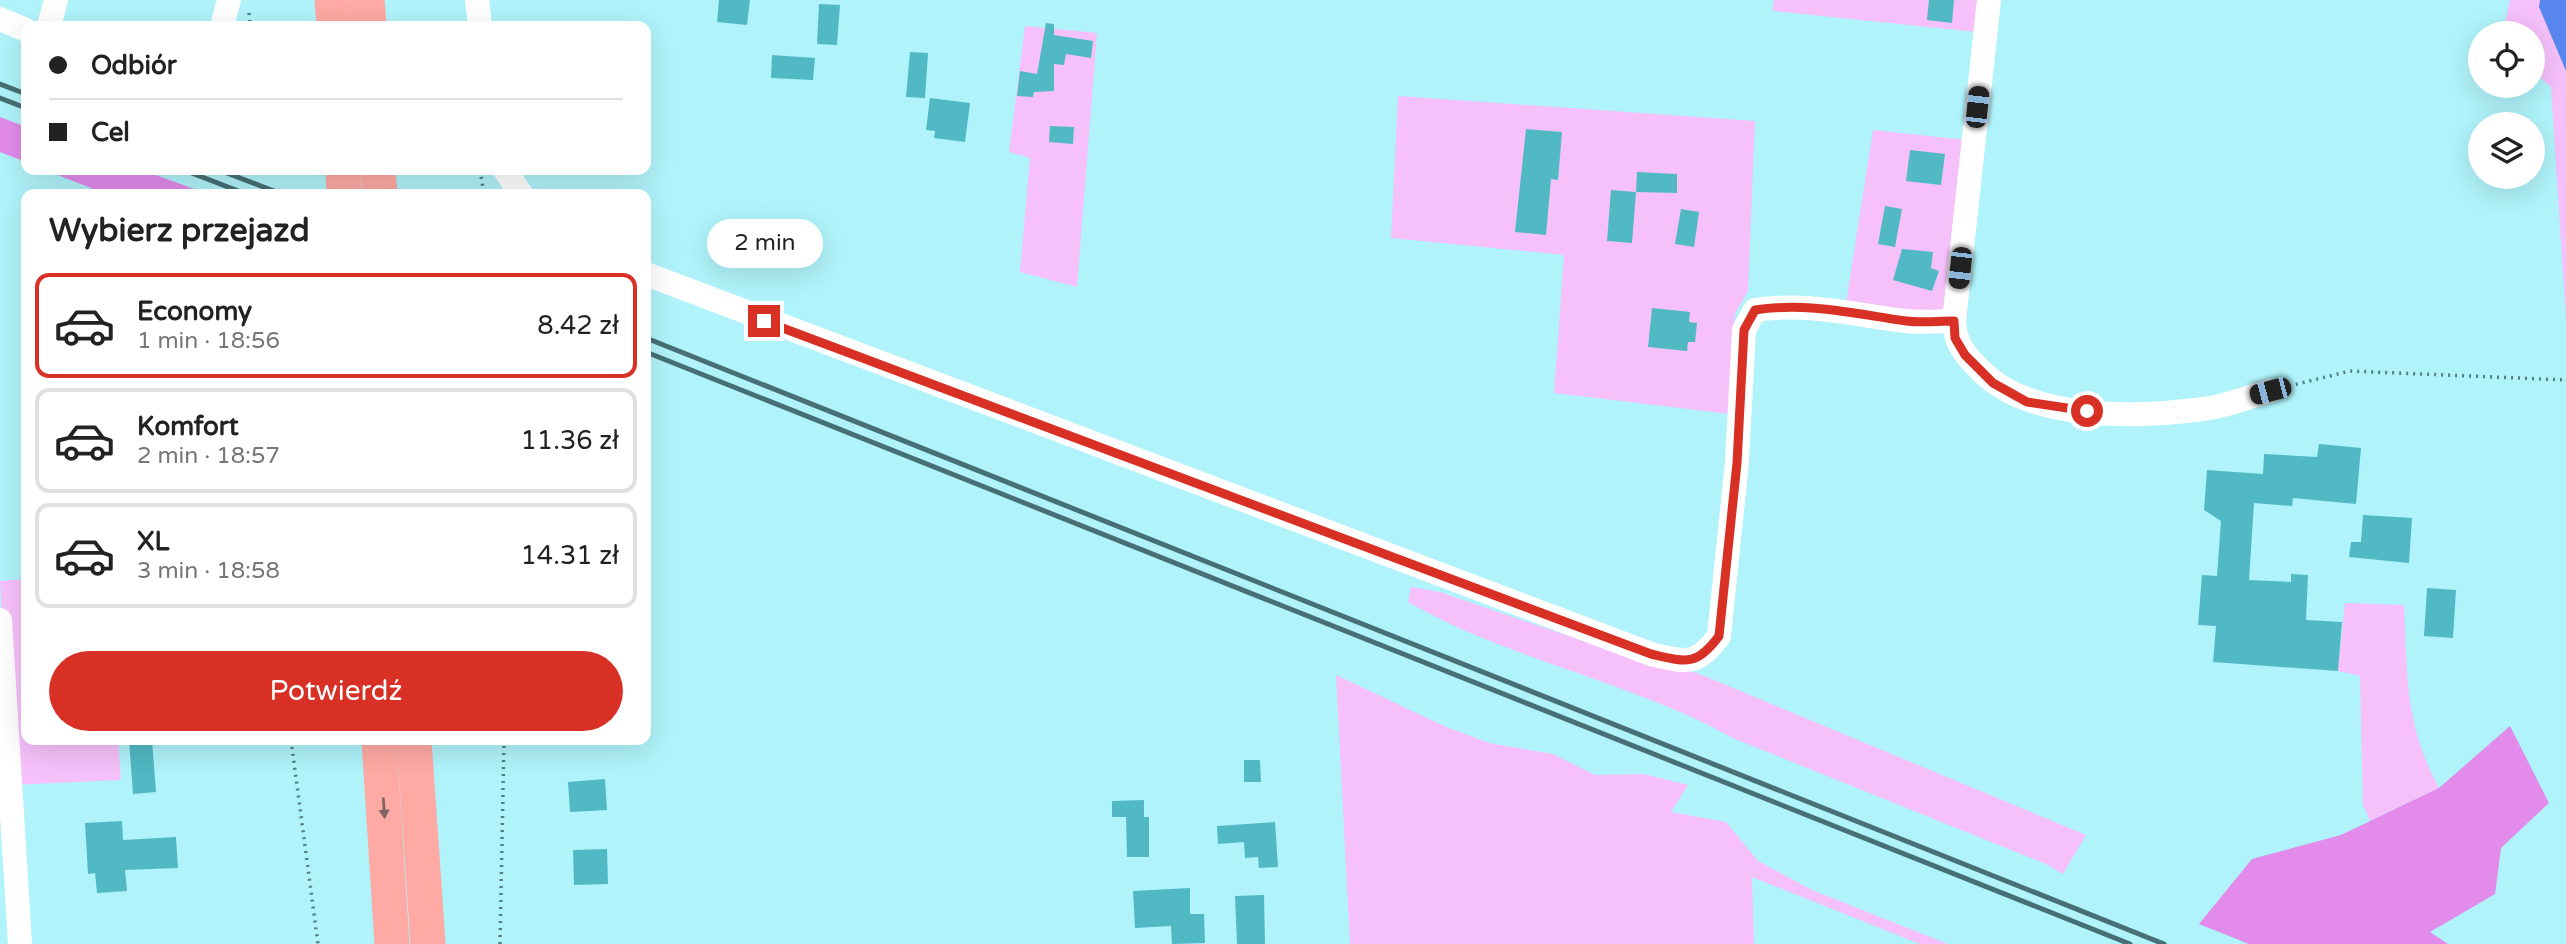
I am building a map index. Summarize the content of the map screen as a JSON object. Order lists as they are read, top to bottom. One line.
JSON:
{"page":{"banner":["Odbiór","Cel"],"heading":"Wybierz przejazd","bubble":"2 min","list":[{"name":"Economy","note":"1 min · 18:56","value":"8.42 zł"},{"name":"Komfort","note":"2 min · 18:57","value":"11.36 zł"},{"name":"XL","note":"3 min · 18:58","value":"14.31 zł"}],"buttons":"Potwierdź"}}
